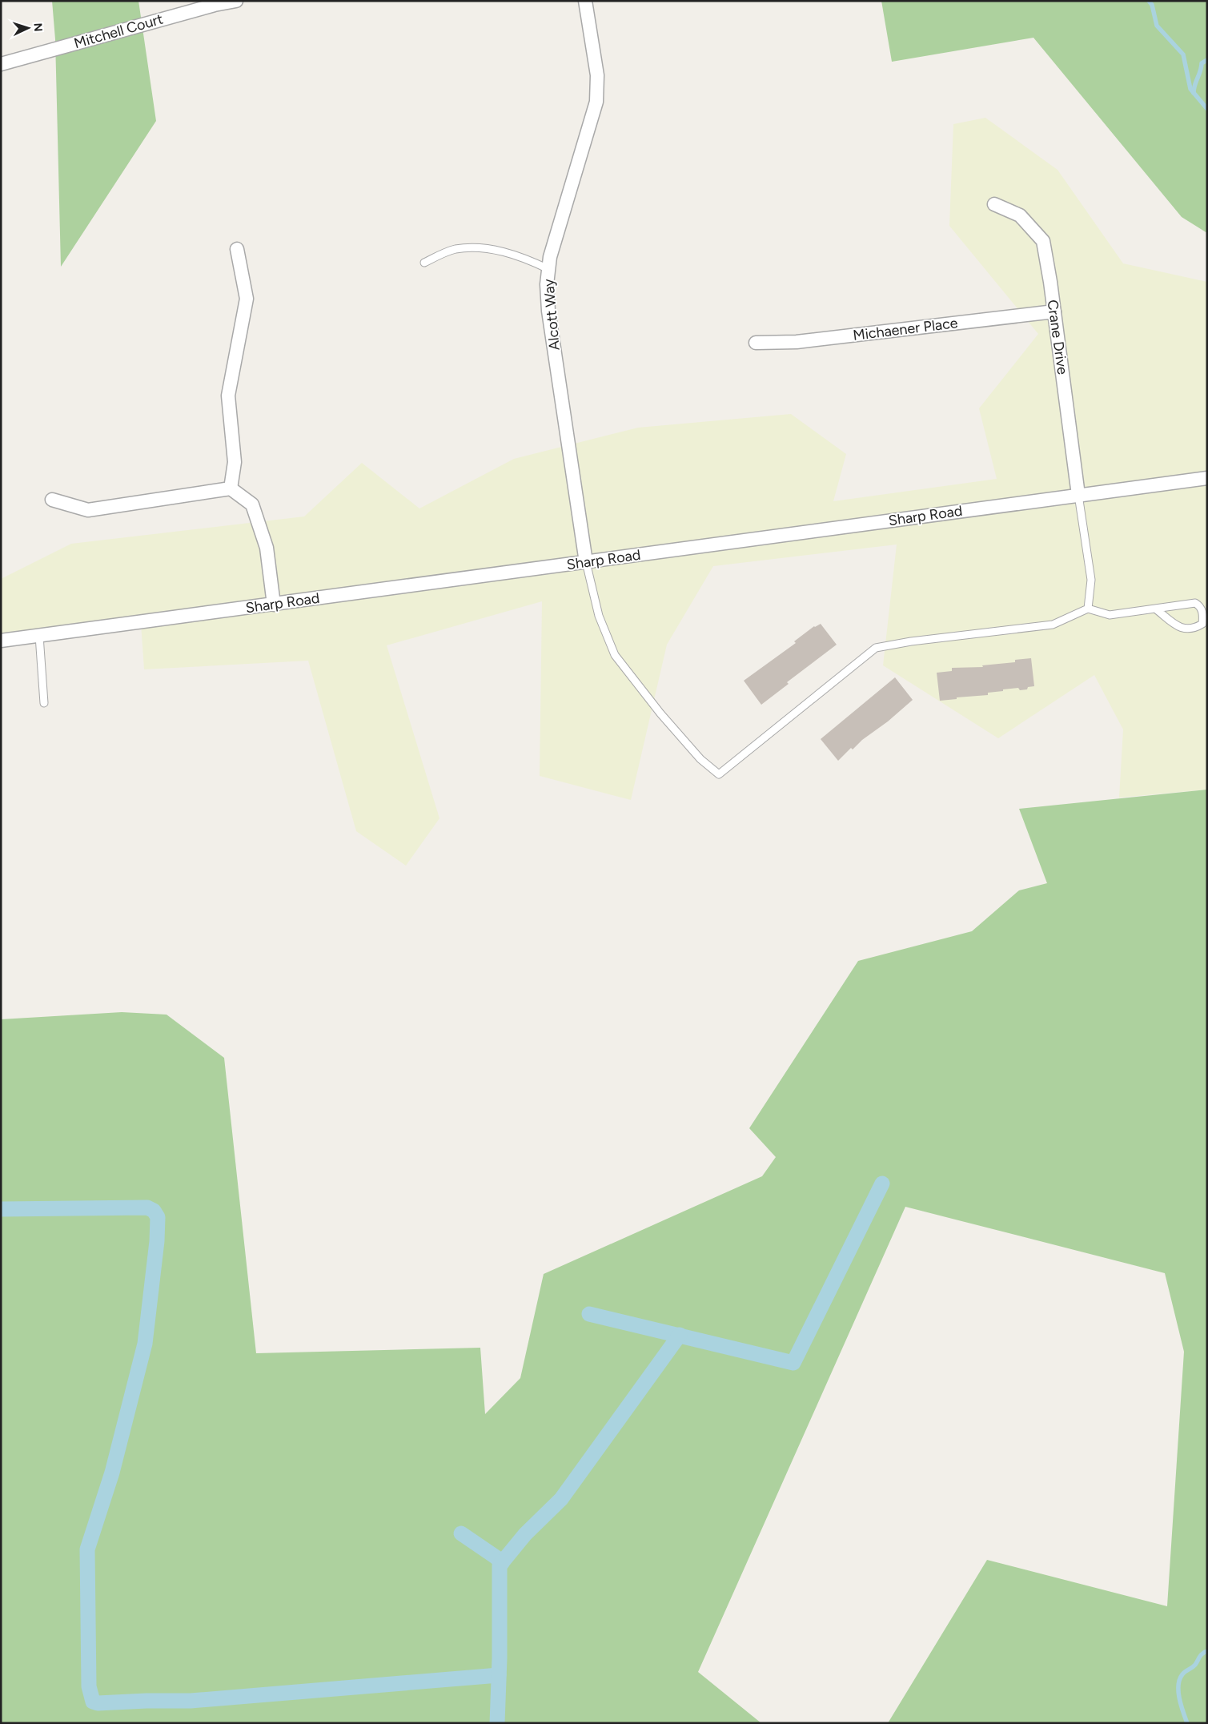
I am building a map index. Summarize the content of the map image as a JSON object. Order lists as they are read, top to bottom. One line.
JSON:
{"streets":{"street":["Mitchell Court","Alcott Way","Michaener Place","Crane Drive","Sharp Road"]},"crossings":[["Alcott Way","Sharp Road"],["Michaener Place","Crane Drive"],["Crane Drive","Sharp Road"]],"north":"right"}
